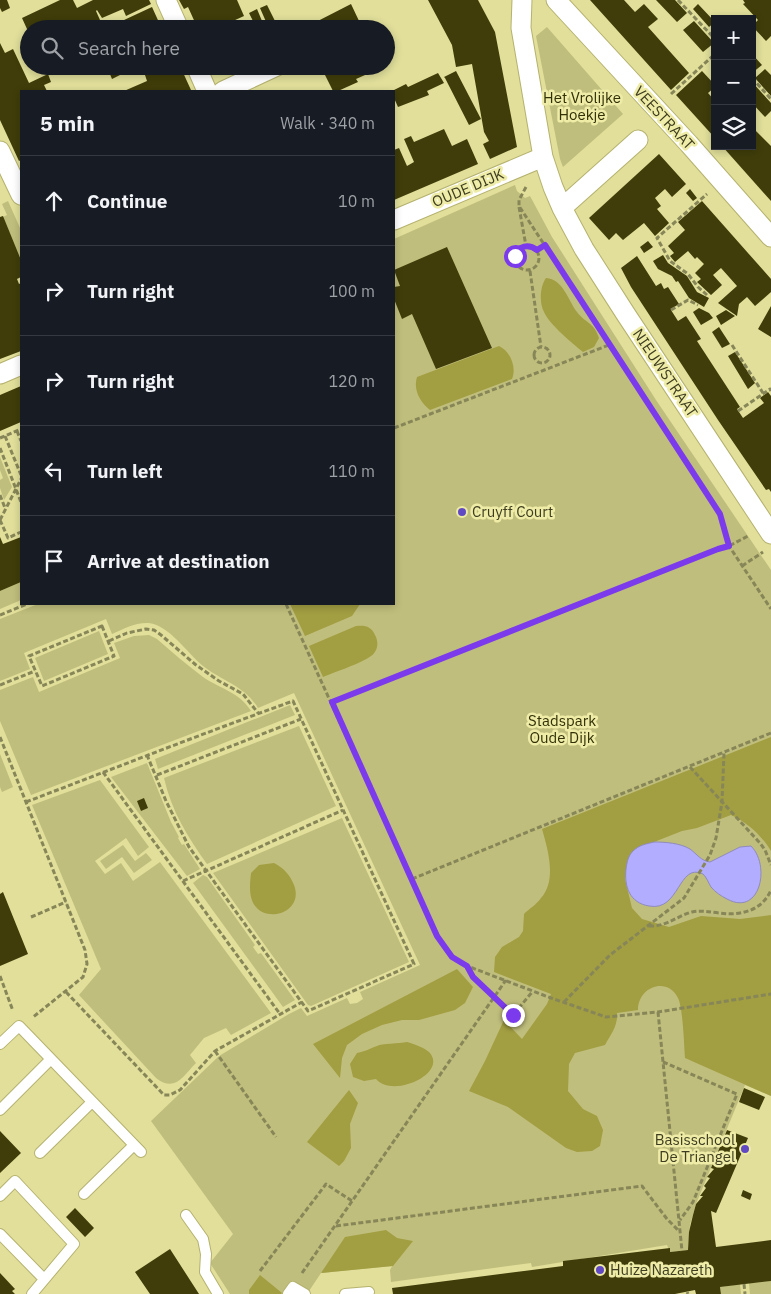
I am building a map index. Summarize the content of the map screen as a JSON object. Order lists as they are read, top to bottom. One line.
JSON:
{"streets":{"street":["VEESTRAAT","OUDE DIJK","NIEUWSTRAAT"]},"crossings":[["OUDE DIJK","NIEUWSTRAAT"]],"parks":["Het Vrolijke Hoekje","Stadspark Oude Dijk"],"places":["Cruyff Court","Basisschool De Triangel","Huize Nazareth"],"page":{"map_buttons":["+","−"],"search":"Search here","heading":["5 min","Walk · 340 m"],"list":[["Continue","10 m"],["Turn right","100 m"],["Turn right","120 m"],["Turn left","110 m"],"Arrive at destination"]}}
